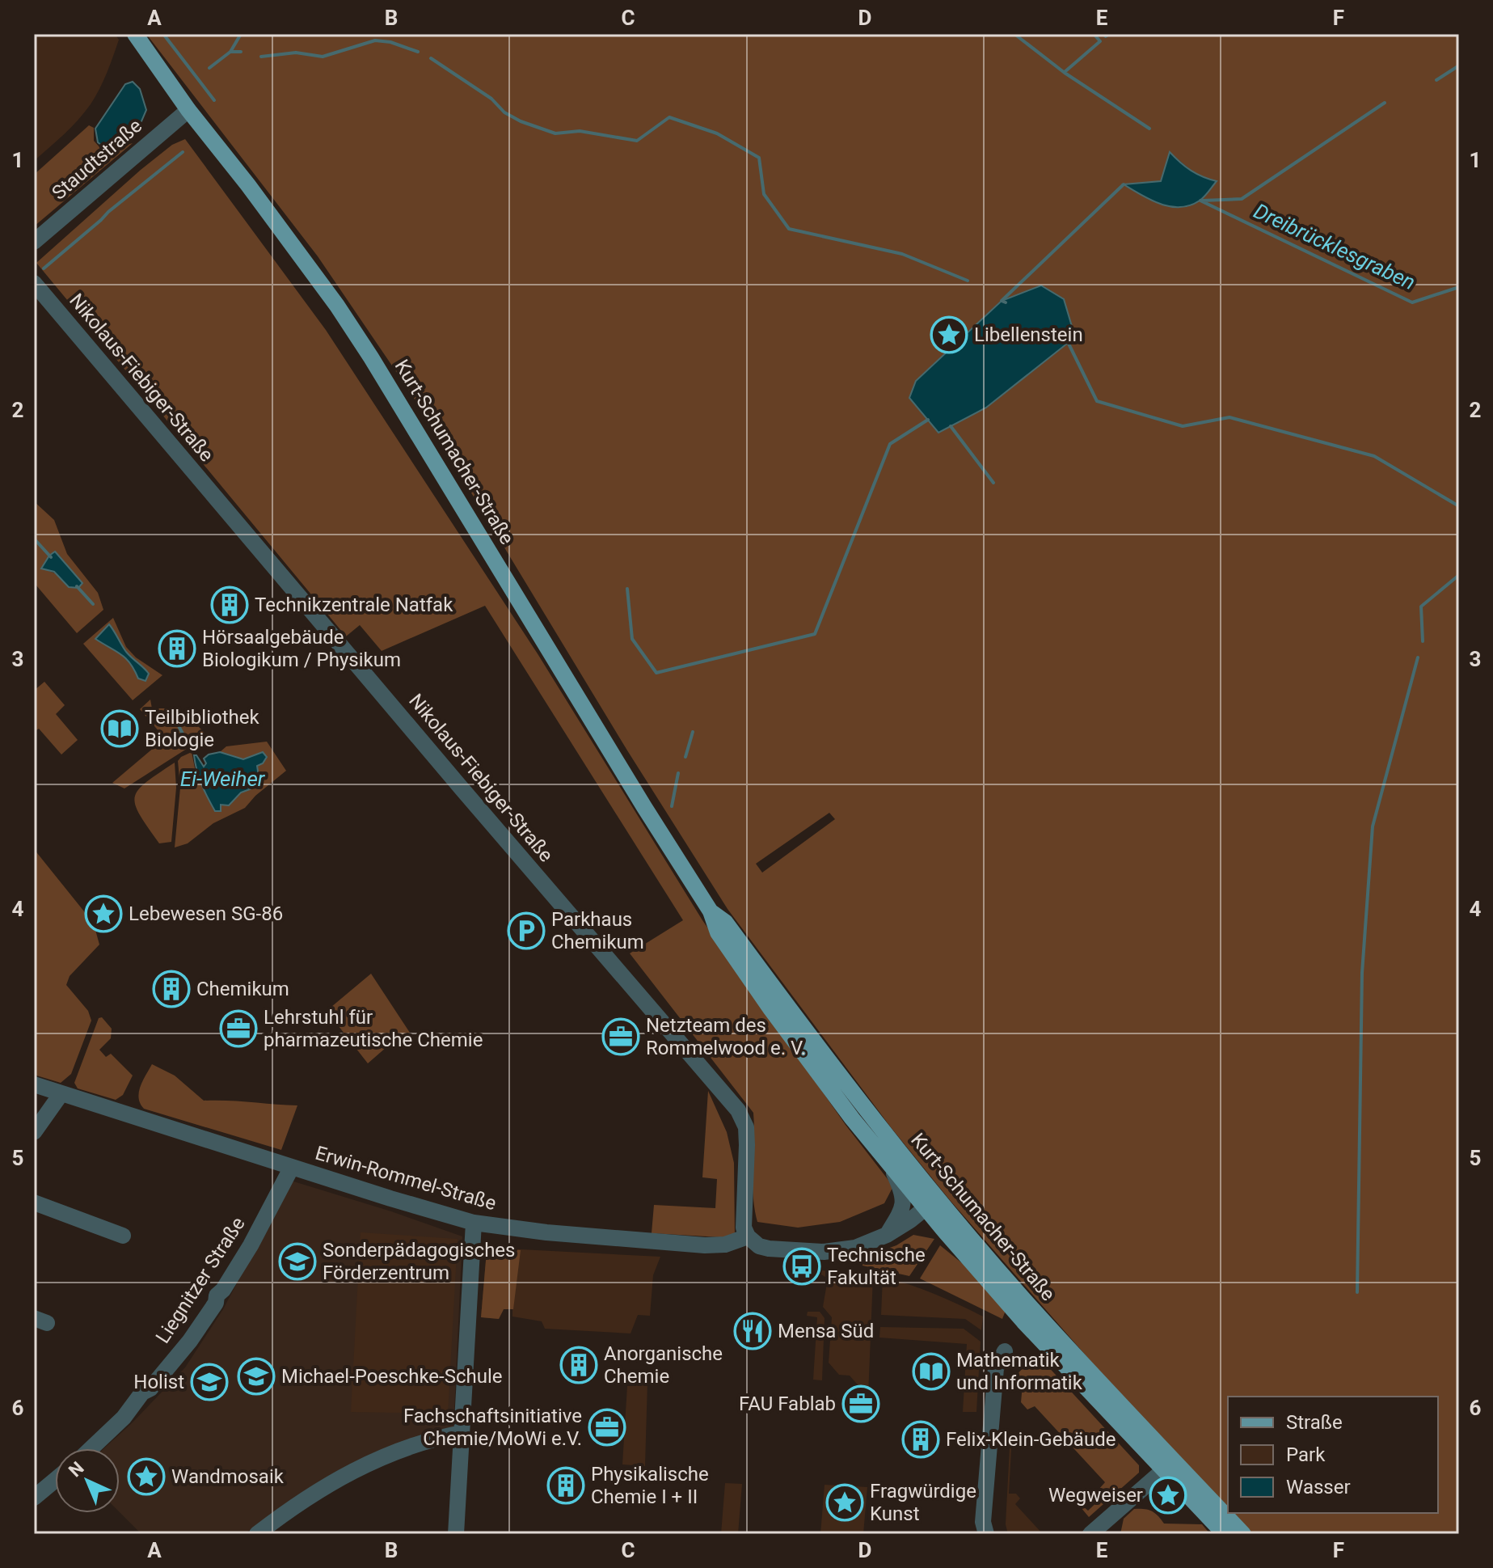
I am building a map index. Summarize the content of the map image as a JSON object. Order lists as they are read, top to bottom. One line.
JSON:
{"streets":{"main road":["Kurt-Schumacher-Straße"],"street":["Staudtstraße","Nikolaus-Fiebiger-Straße","Erwin-Rommel-Straße","Liegnitzer Straße"]},"crossings":[["Staudtstraße","Kurt-Schumacher-Straße"],["Nikolaus-Fiebiger-Straße","Erwin-Rommel-Straße"],["Erwin-Rommel-Straße","Liegnitzer Straße"]],"water":["Dreibrücklesgraben","Ei-Weiher"],"places":{"place":["Libellenstein","Lebewesen SG-86","Wandmosaik","Wegweiser","Fragwürdige Kunst"],"building":["Technikzentrale Natfak","Hörsaalgebäude Biologikum / Physikum","Chemikum","Anorganische Chemie","Felix-Klein-Gebäude","Physikalische Chemie I + II"],"library":["Teilbibliothek Biologie","Mathematik und Informatik"],"parking":["Parkhaus Chemikum"],"office":["Lehrstuhl für pharmazeutische Chemie","Netzteam des Rommelwood e. V.","FAU Fablab","Fachschaftsinitiative Chemie/MoWi e.V."],"school or university":["Sonderpädagogisches Förderzentrum","Michael-Poeschke-Schule","Holist"],"bus stop":["Technische Fakultät"],"restaurant":["Mensa Süd"]},"legend":["Straße","Park","Wasser"],"north":"top left","grid":{"columns":["A","B","C","D","E","F"],"rows":["1","2","3","4","5","6"]}}
